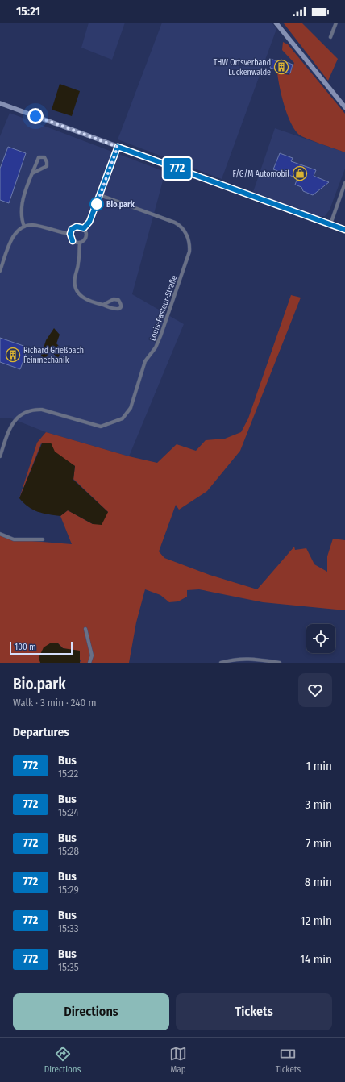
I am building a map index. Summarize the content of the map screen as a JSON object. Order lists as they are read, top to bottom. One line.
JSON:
{"streets":{"street":["Louis-Pasteur-Straße"]},"places":{"building":["THW Ortsverband Luckenwalde","Richard Grießbach Feinmechanik"],"shop":["F/G/M Automobil"],"other":["Bio.park"]},"lines":["bus line 772"],"scale_bar":"100 m","page":{"status":"15:21","on_map":"772","scale":"100 m","heading":[["Bio.park","Walk · 3 min · 240 m"],"Departures"],"list":[{"mark":"772","name":"Bus","note":"15:22","value":"1 min"},{"mark":"772","name":"Bus","note":"15:24","value":"3 min"},{"mark":"772","name":"Bus","note":"15:28","value":"7 min"},{"mark":"772","name":"Bus","note":"15:29","value":"8 min"},{"mark":"772","name":"Bus","note":"15:33","value":"12 min"},{"mark":"772","name":"Bus","note":"15:35","value":"14 min"}],"buttons":["Directions","Tickets"],"tabs":["Directions","Map","Tickets"]}}
